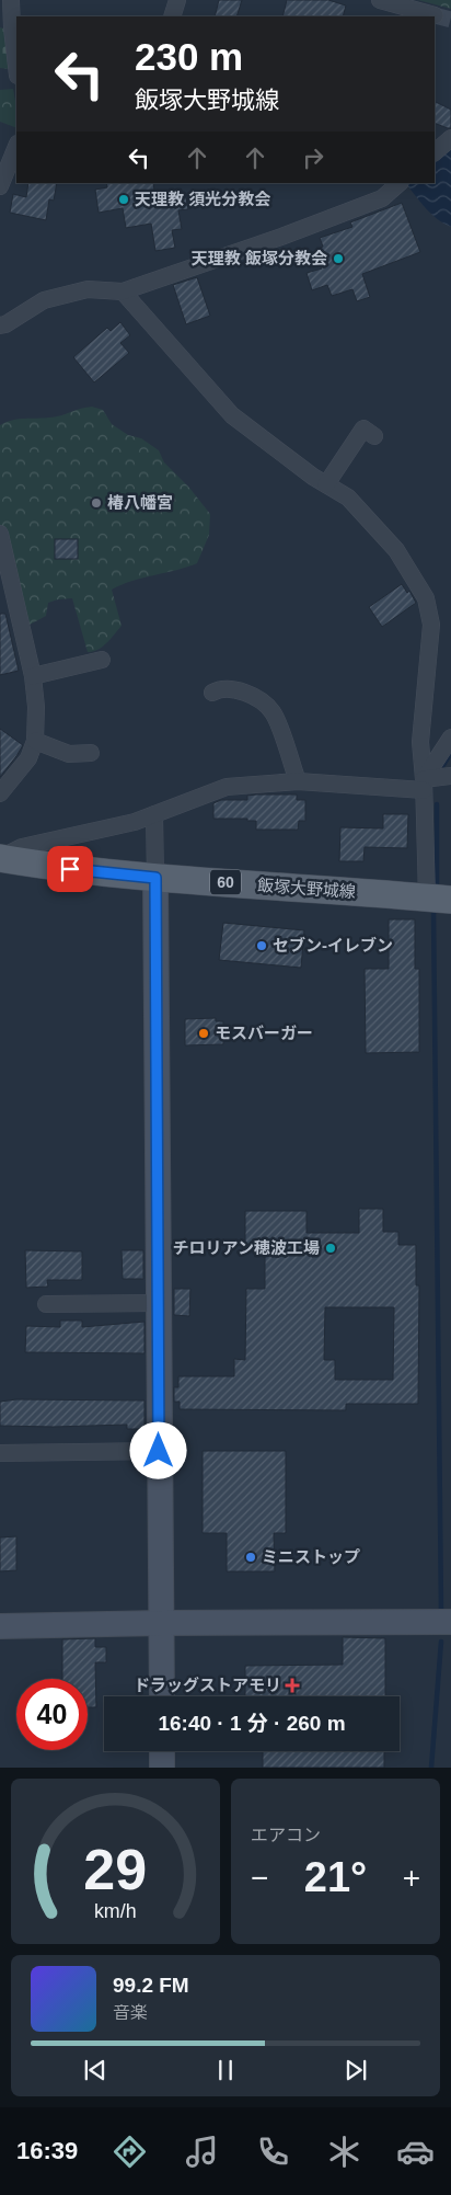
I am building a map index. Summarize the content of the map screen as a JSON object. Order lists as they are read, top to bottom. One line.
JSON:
{"streets":{"main road":["60","飯塚大野城線"]},"places":{"other":["天理教 須光分教会","天理教 飯塚分教会","椿八幡宮","セブン-イレブン","モスバーガー","チロリアン穂波工場","ミニストップ"],"health":["ドラッグストアモリ"]},"page":{"turn":["230 m","飯塚大野城線"],"limit":"40","trip":"16:40 · 1 分 · 260 m","tile":"エアコン","heat":["−","21°","+"],"song":["99.2 FM","音楽"],"tabs":"16:39","gauge":["29","km/h"]}}
